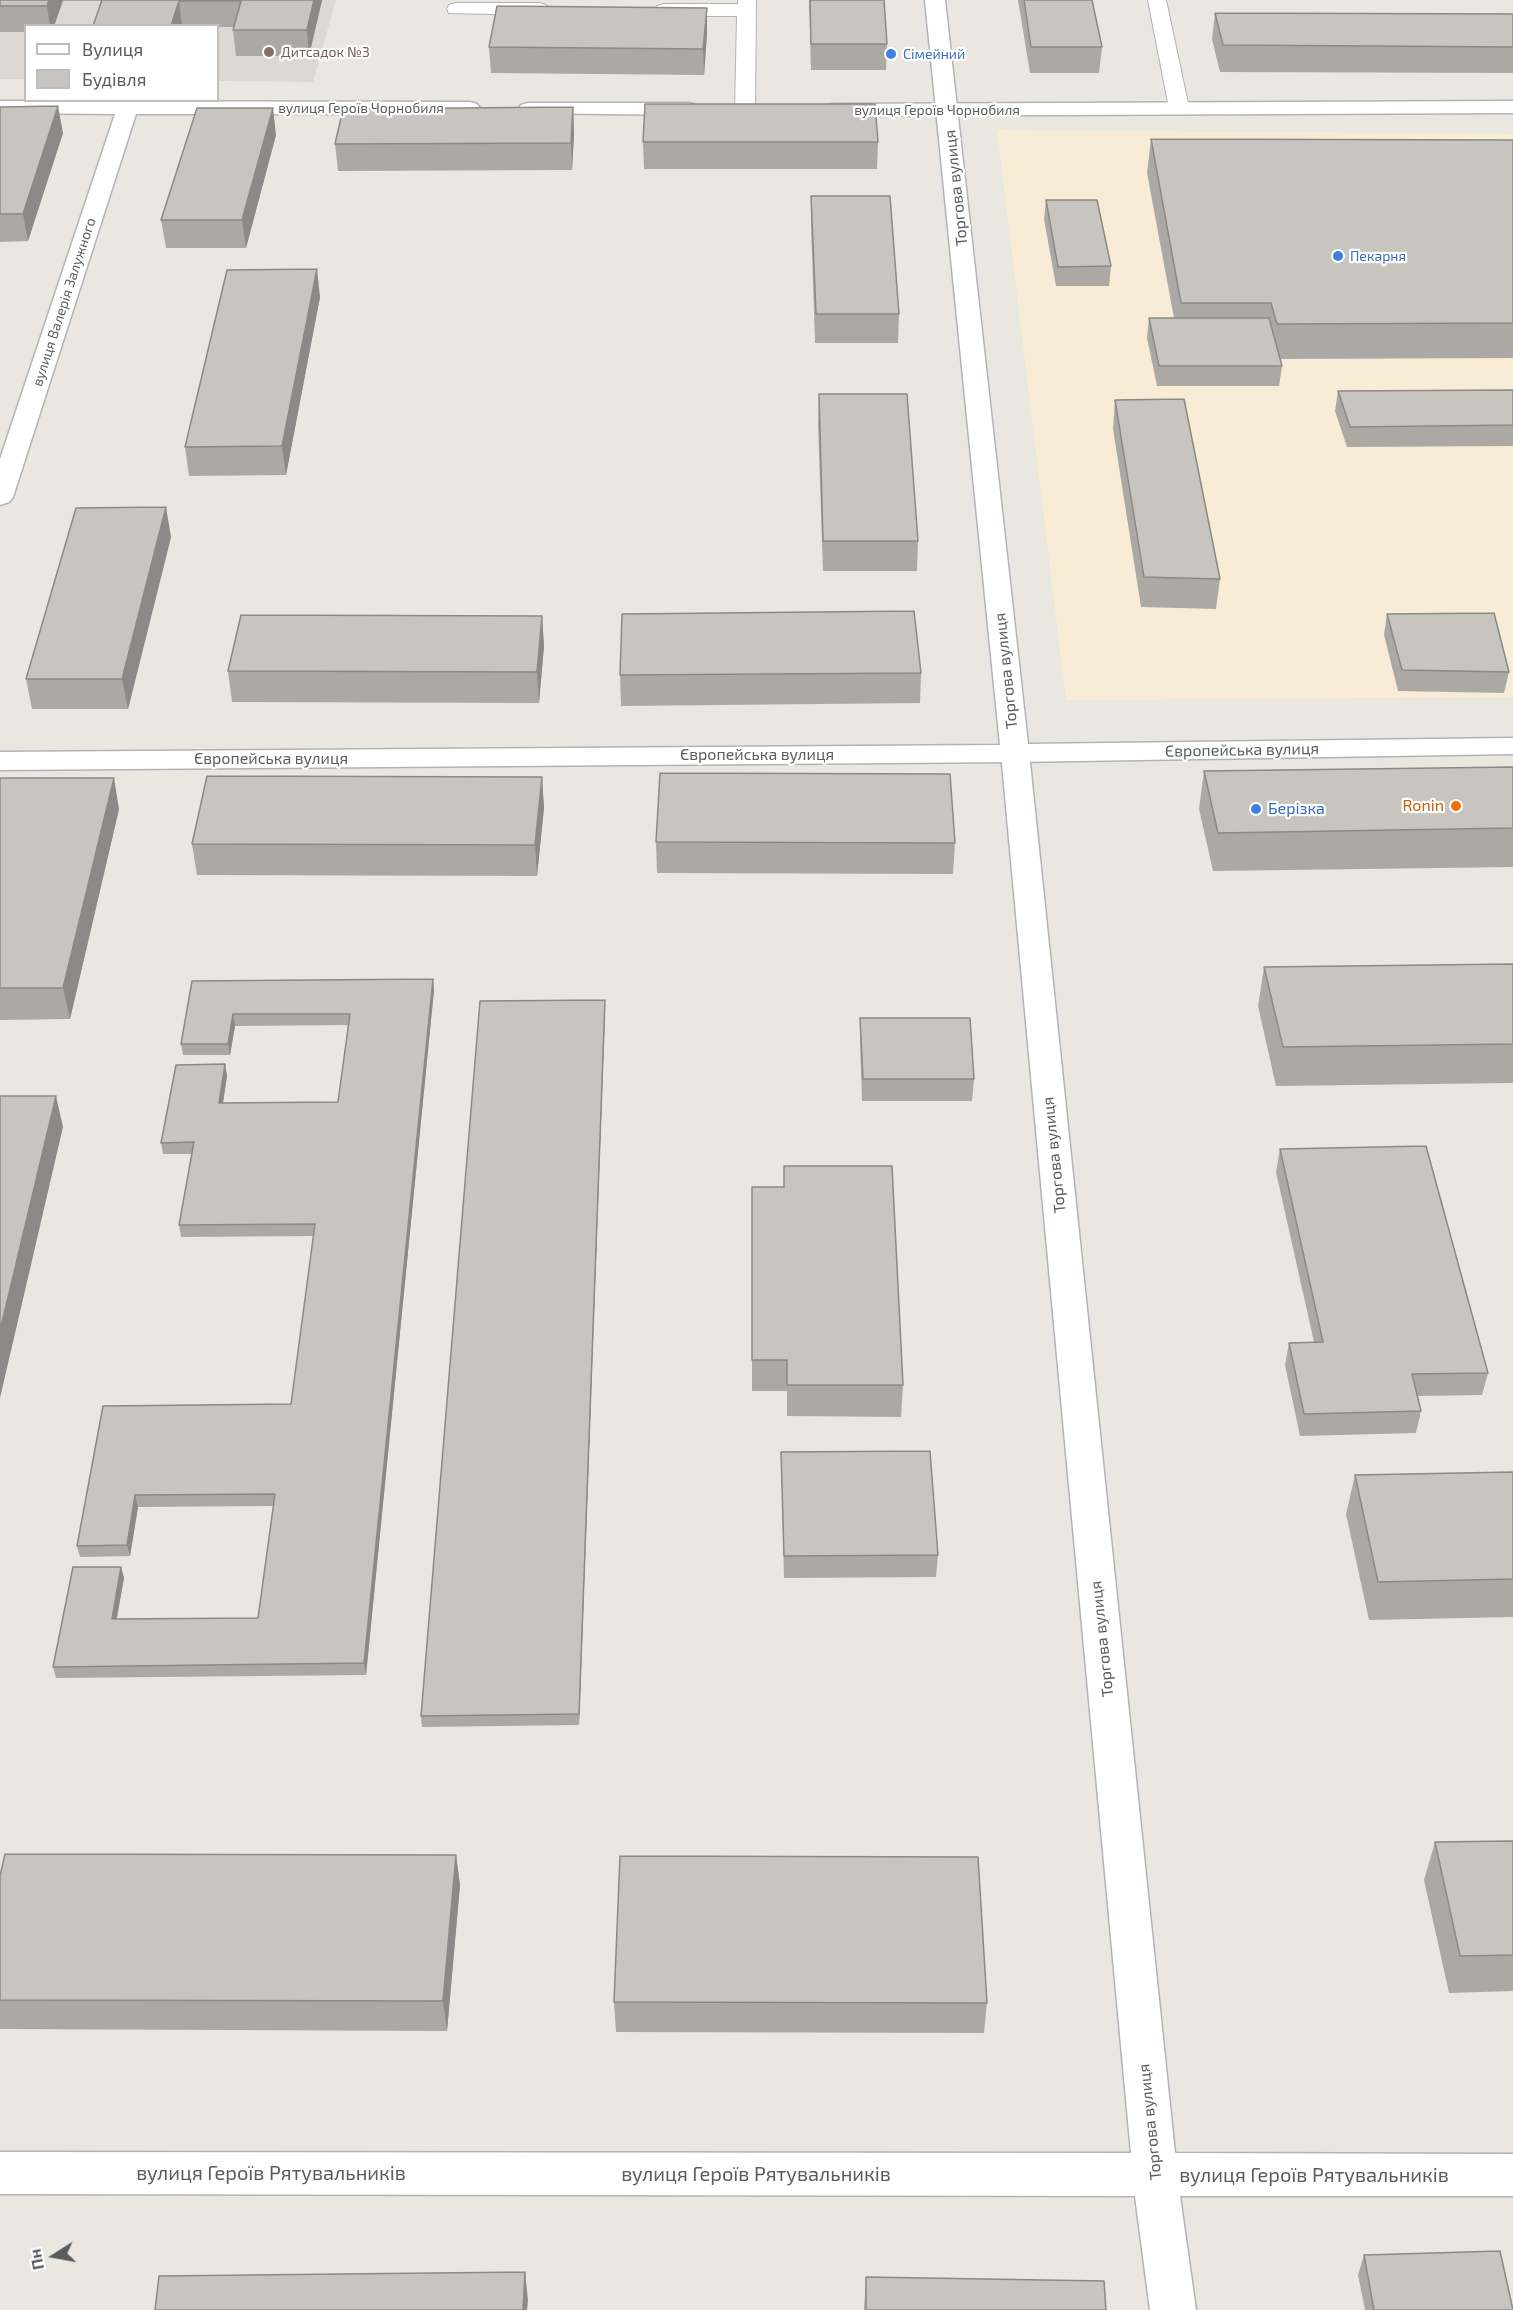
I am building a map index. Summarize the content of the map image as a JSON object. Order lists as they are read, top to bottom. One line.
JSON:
{"streets":{"street":["вулиця Героїв Чорнобиля","Торгова вулиця","вулиця Валерія Залужного","Європейська вулиця","вулиця Героїв Рятувальників"]},"crossings":[["вулиця Героїв Чорнобиля","Торгова вулиця"],["вулиця Героїв Чорнобиля","вулиця Валерія Залужного"],["Торгова вулиця","Європейська вулиця"],["Торгова вулиця","вулиця Героїв Рятувальників"]],"places":["Дитсадок №3","Сімейний","Пекарня","Ronin","Берізка"],"legend":["Вулиця","Будівля"],"north":"left"}
